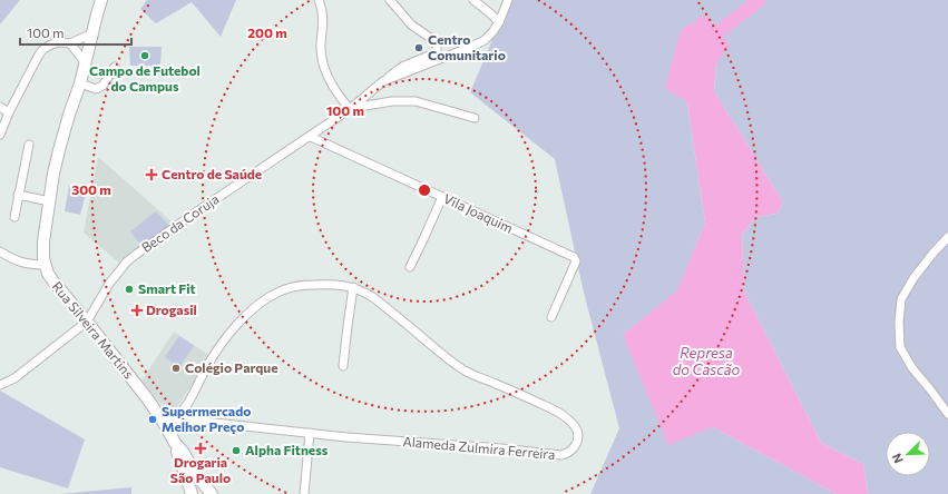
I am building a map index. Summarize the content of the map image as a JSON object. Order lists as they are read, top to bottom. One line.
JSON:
{"streets":{"main road":["Rua Silveira Martins"],"street":["Vila Joaquim","Beco da Coruja","Alameda Zulmira Ferreira"]},"crossings":[["Vila Joaquim","Beco da Coruja"],["Beco da Coruja","Rua Silveira Martins"],["Rua Silveira Martins","Alameda Zulmira Ferreira"]],"water":["Represa do Cascão"],"places":{"other":["Centro Comunitario","Campo de Futebol do Campus","Smart Fit","Colégio Parque","Supermercado Melhor Preço","Alpha Fitness"],"health":["Centro de Saúde","Drogasil","Drogaria São Paulo"]},"scale_bar":"100 m","north":"bottom left","rings":["200 m","100 m","300 m"]}
